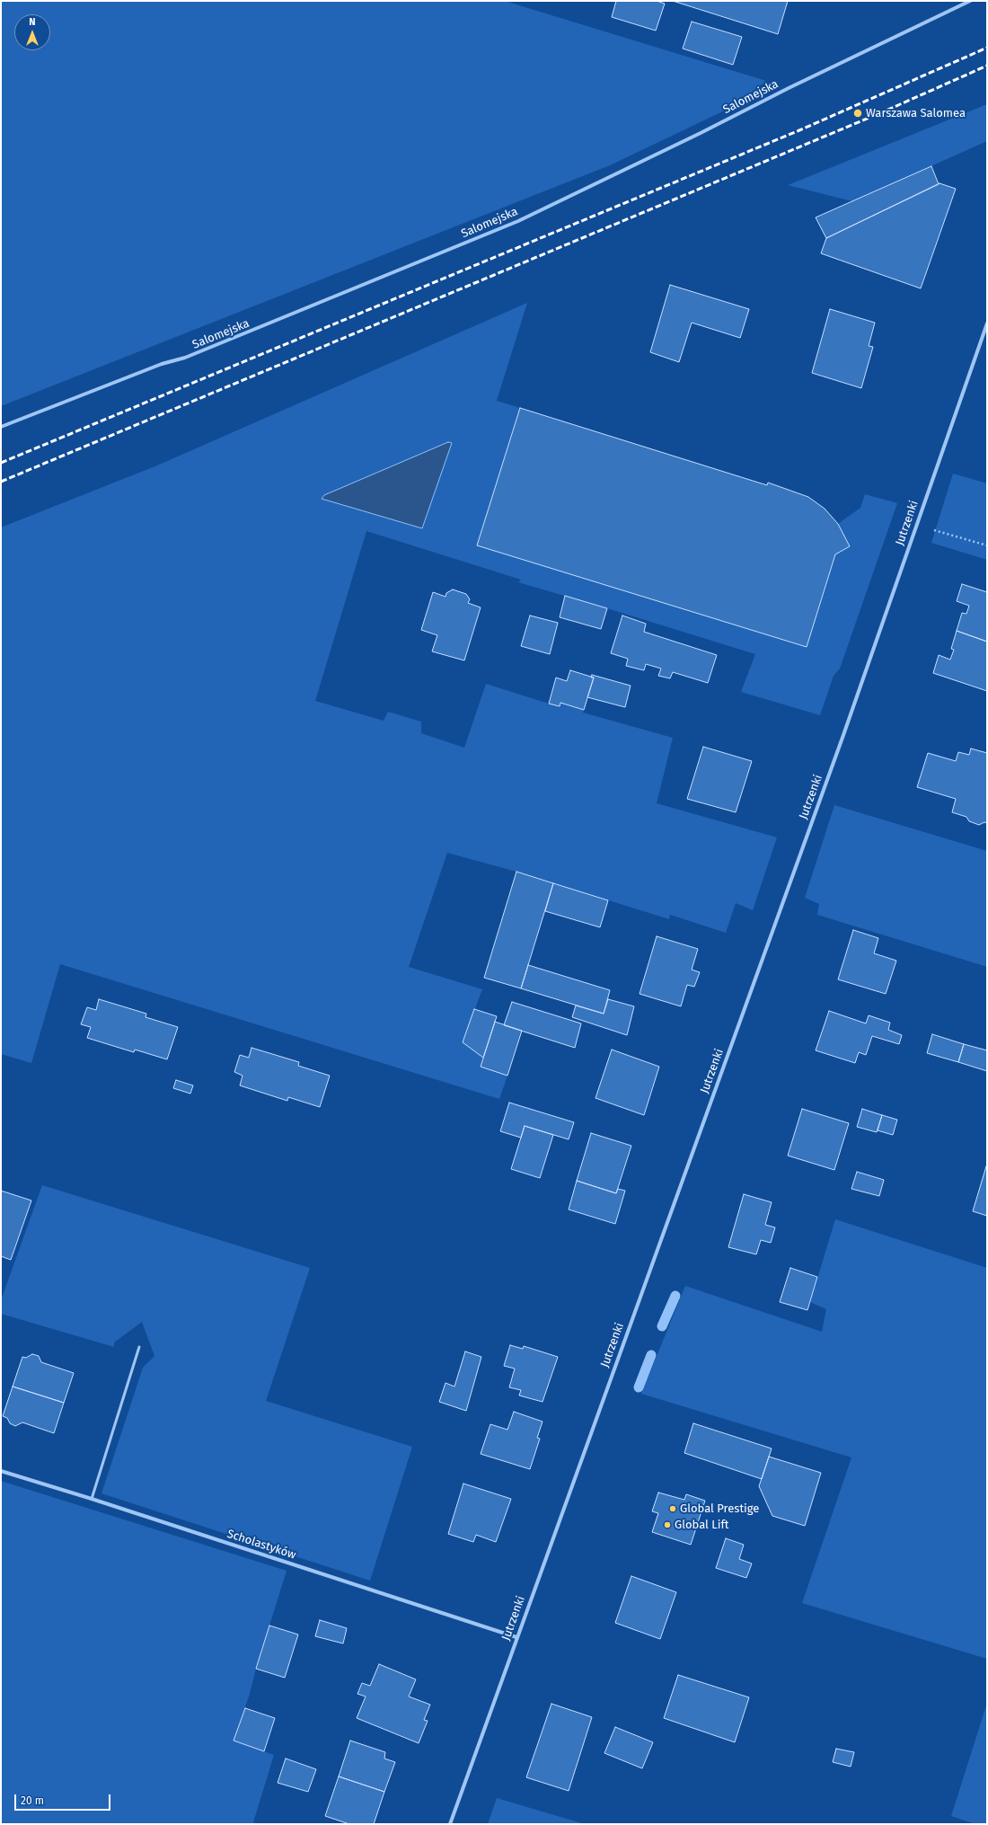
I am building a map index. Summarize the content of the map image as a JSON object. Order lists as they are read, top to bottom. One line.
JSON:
{"streets":{"street":["Salomejska","Jutrzenki","Scholastyków"]},"crossings":[["Jutrzenki","Scholastyków"]],"places":["Warszawa Salomea","Global Prestige","Global Lift"],"scale_bar":"20 m","north":"top"}
